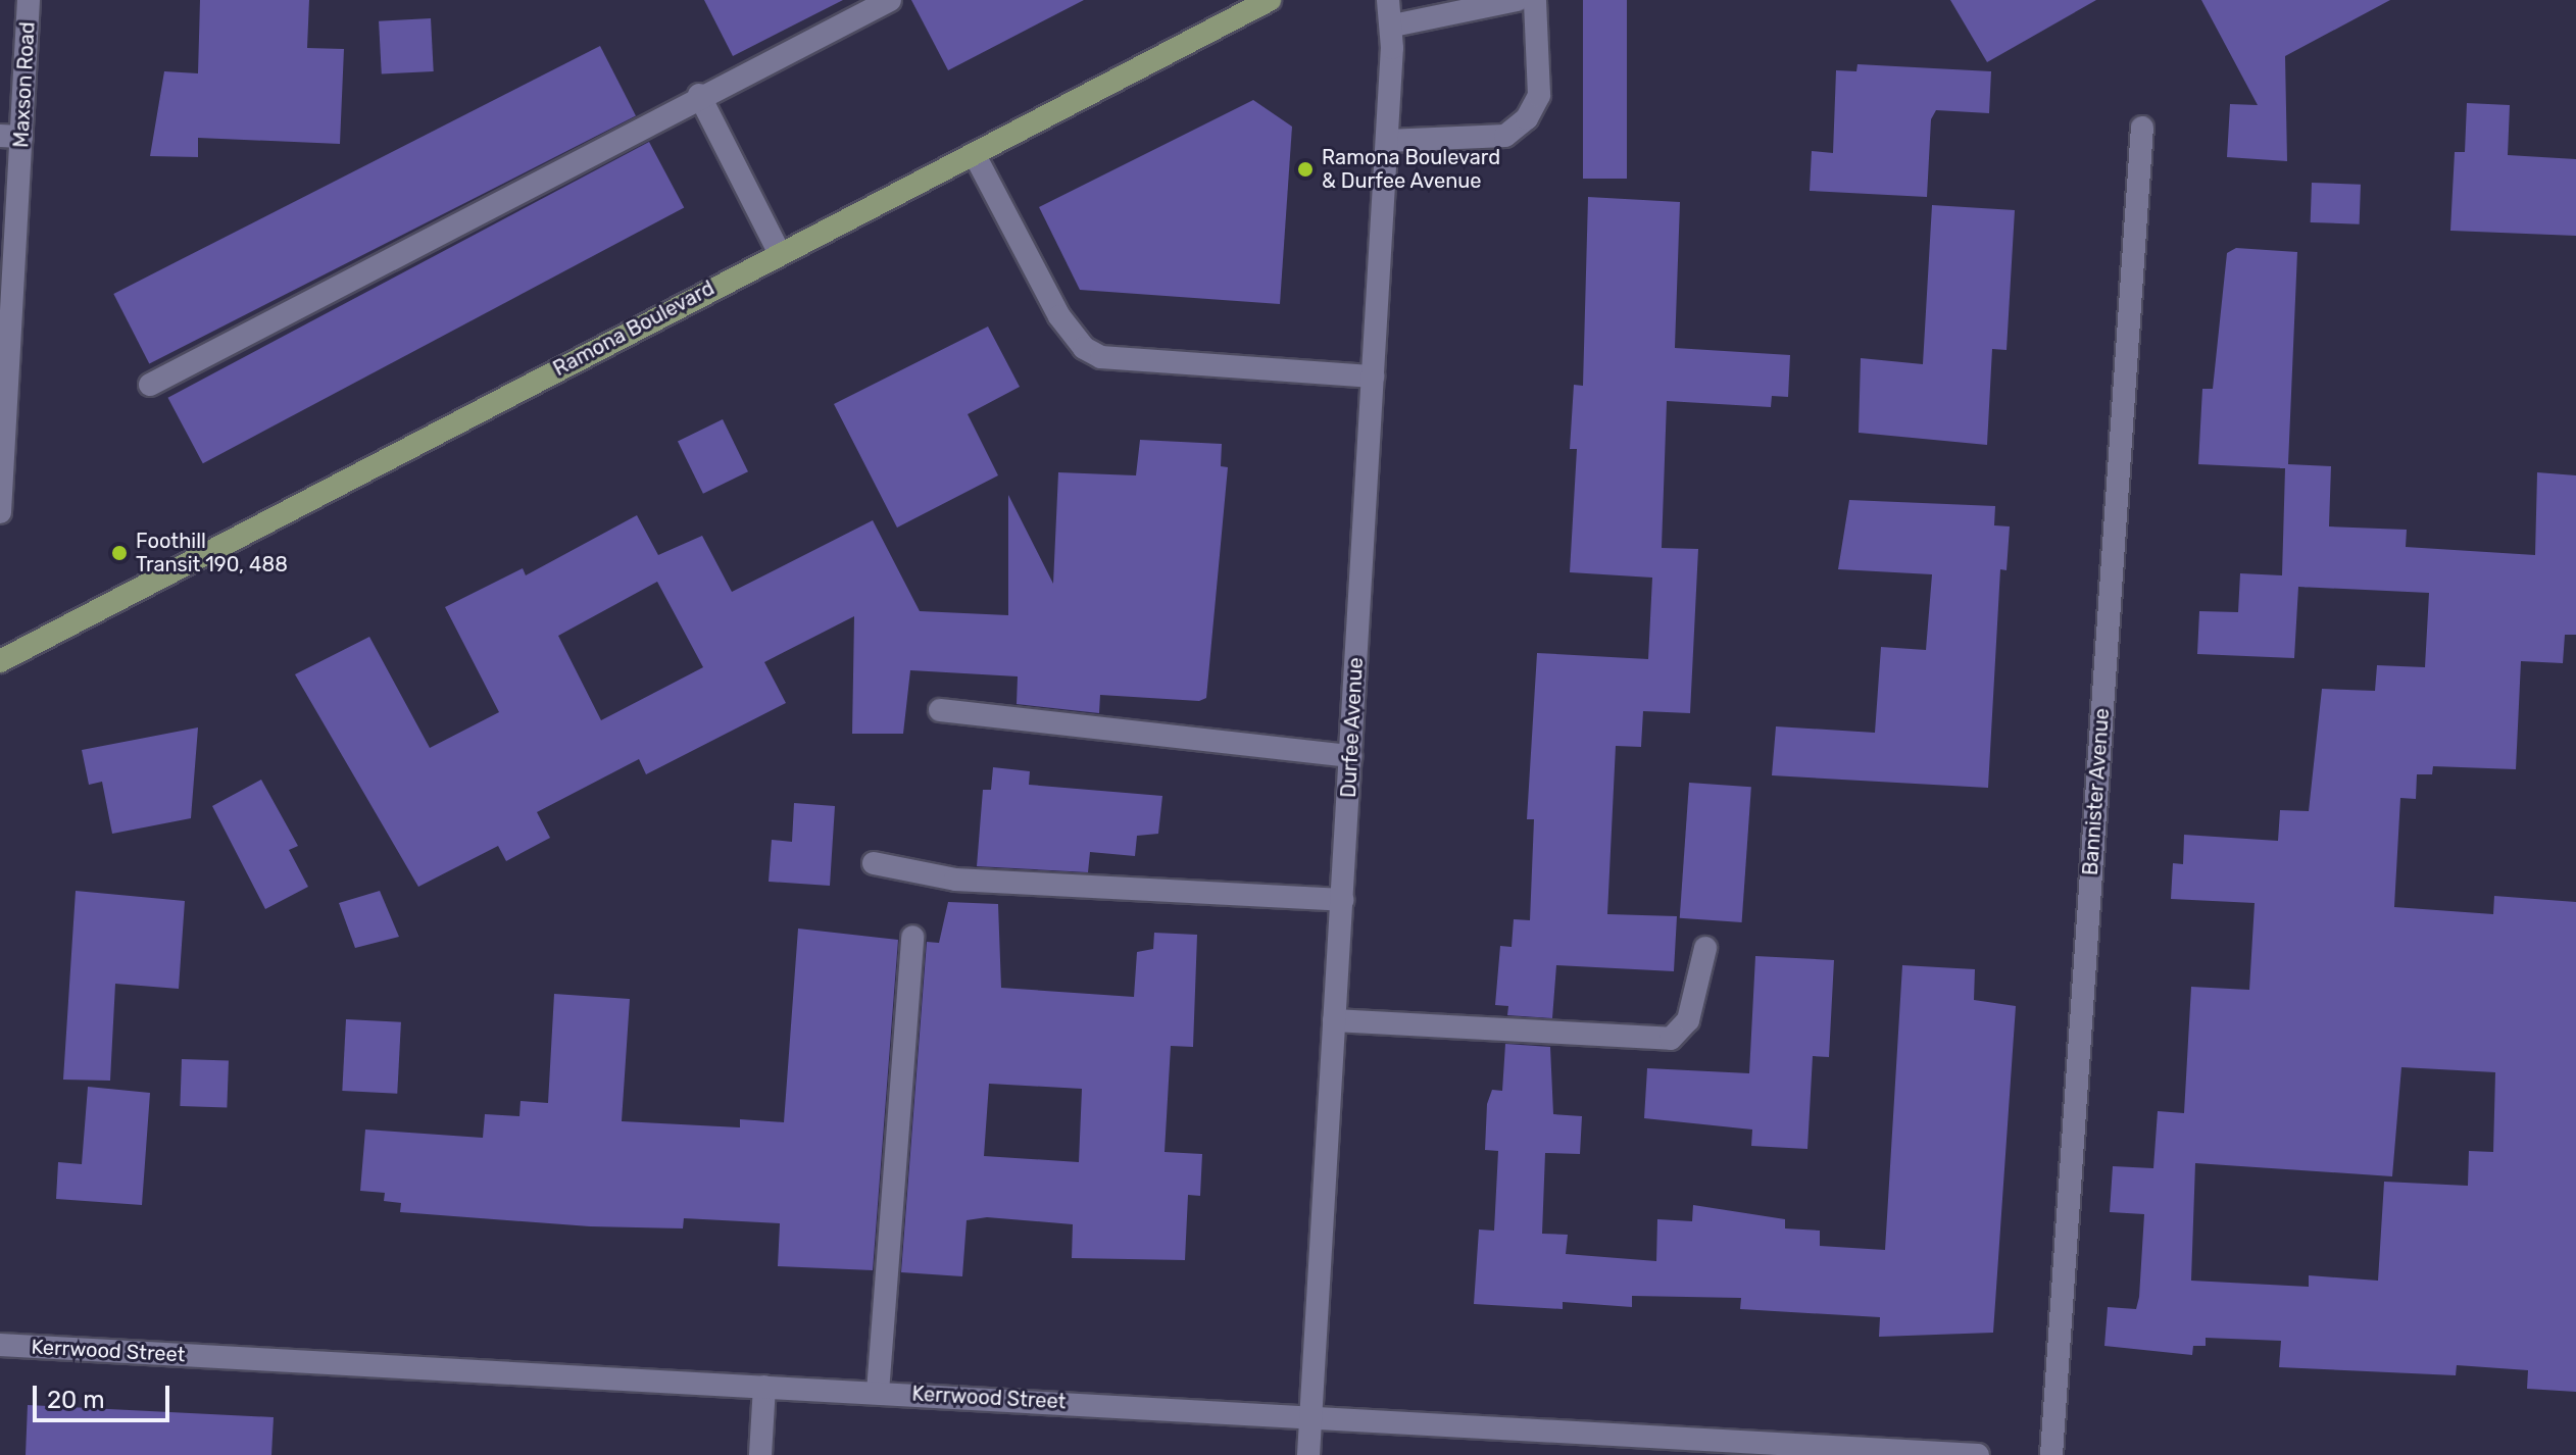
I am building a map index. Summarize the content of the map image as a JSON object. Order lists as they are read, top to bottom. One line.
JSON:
{"streets":{"main road":["Ramona Boulevard"],"street":["Maxson Road","Durfee Avenue","Bannister Avenue","Kerrwood Street"]},"crossings":[["Durfee Avenue","Kerrwood Street"]],"places":["Ramona Boulevard & Durfee Avenue","Foothill Transit 190, 488"],"scale_bar":"20 m"}
